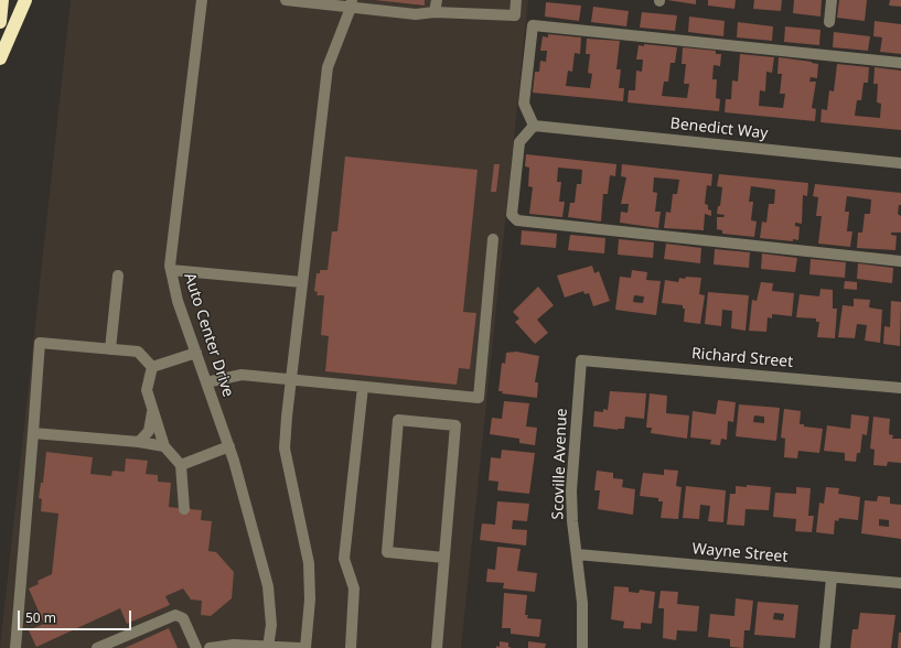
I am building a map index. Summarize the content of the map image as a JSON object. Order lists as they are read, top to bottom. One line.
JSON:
{"streets":{"street":["Benedict Way","Auto Center Drive","Richard Street","Scoville Avenue","Wayne Street"]},"crossings":[["Richard Street","Scoville Avenue"],["Scoville Avenue","Wayne Street"]],"scale_bar":"50 m"}
